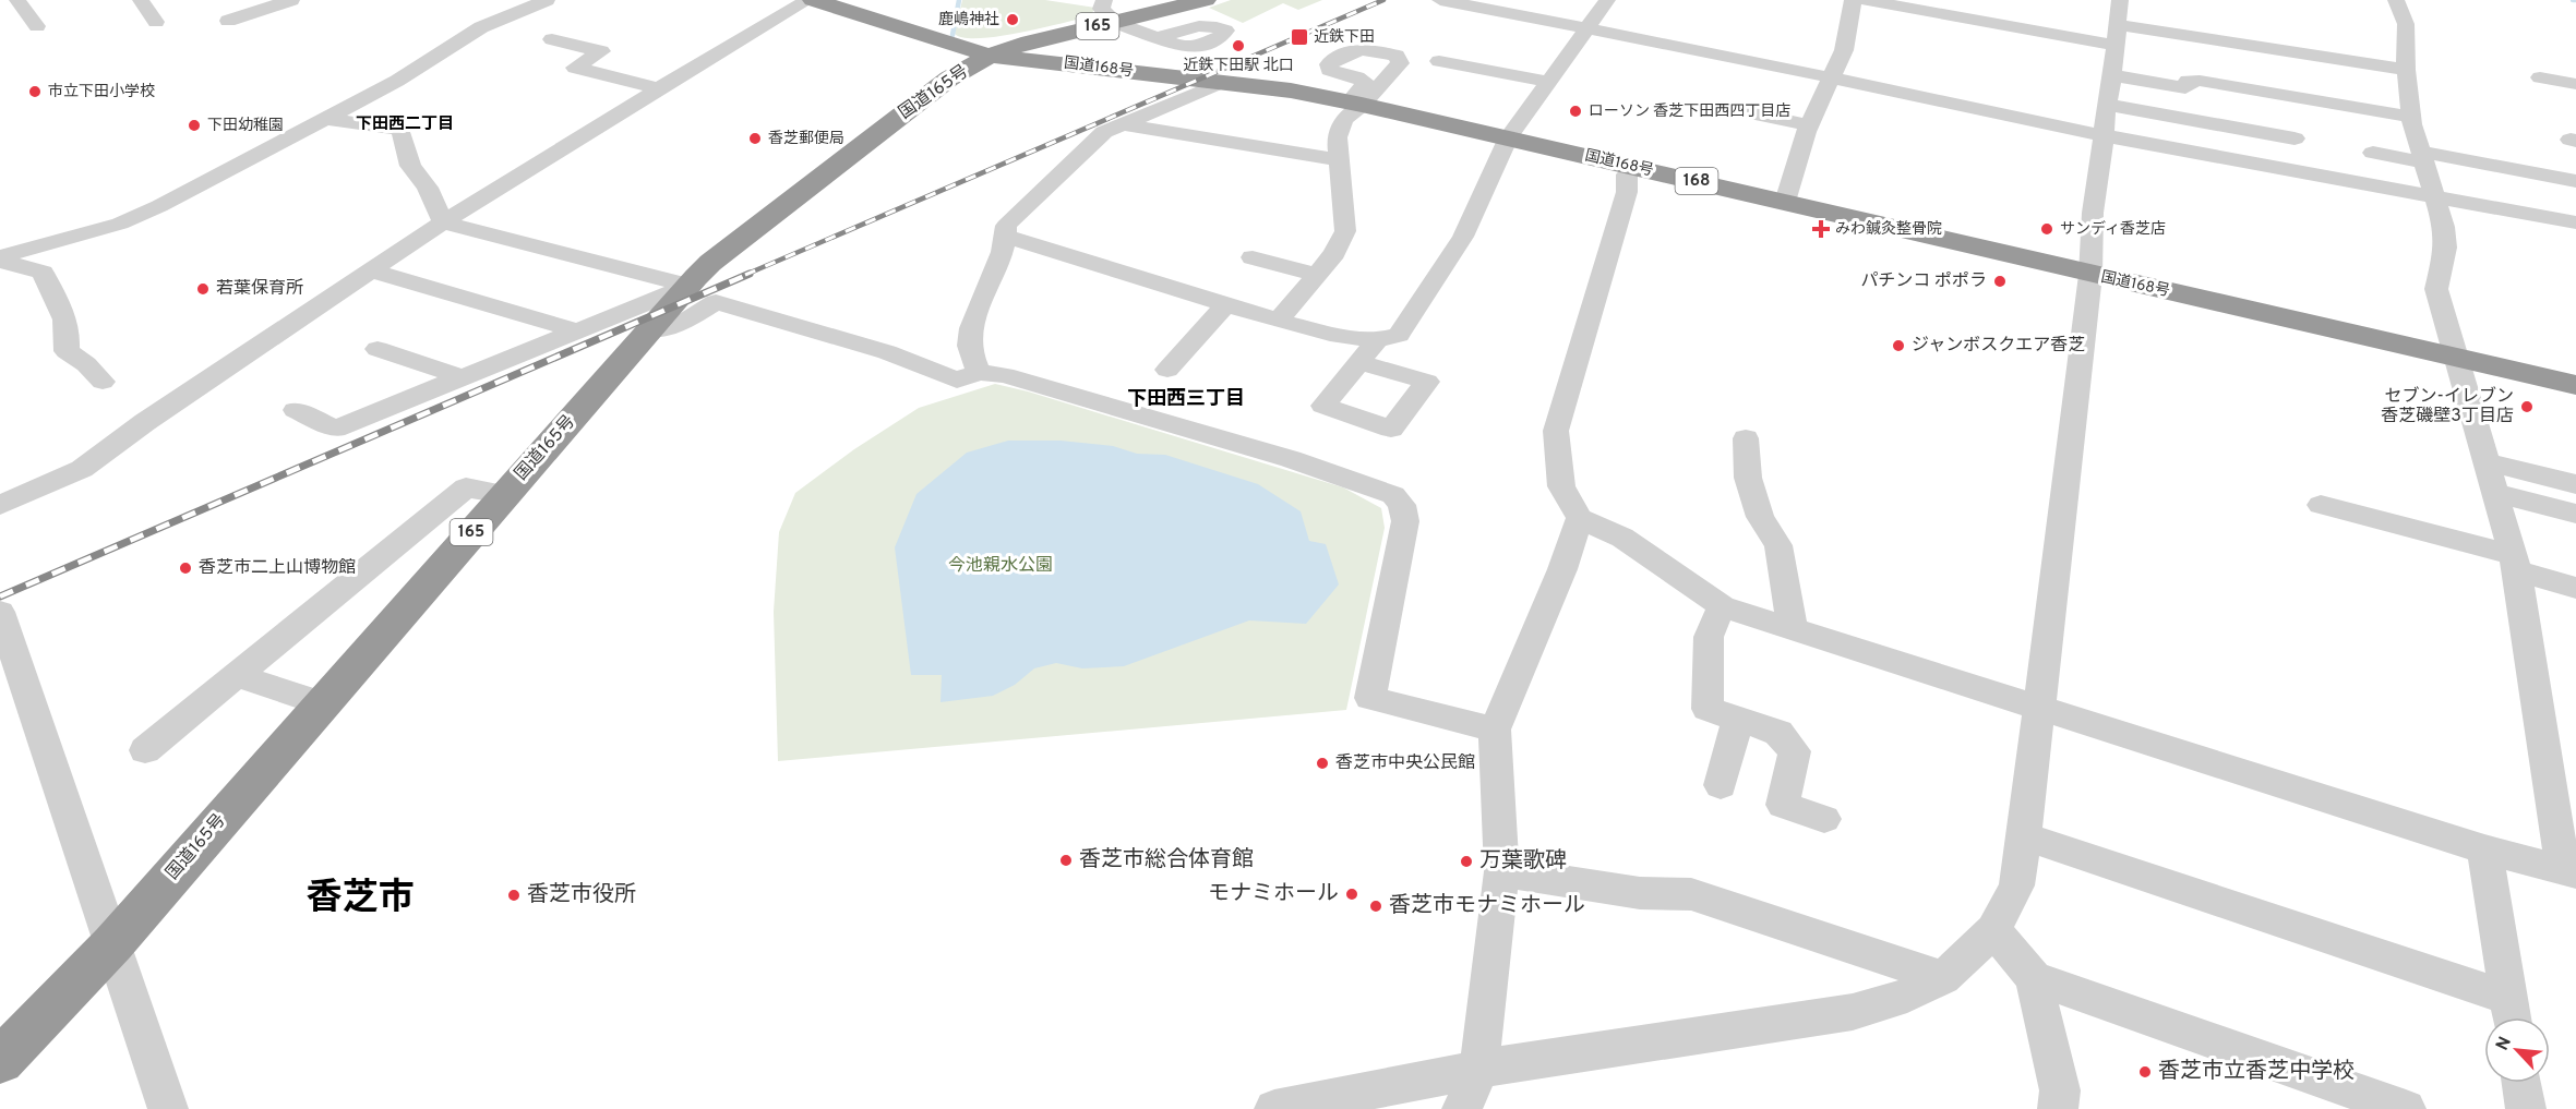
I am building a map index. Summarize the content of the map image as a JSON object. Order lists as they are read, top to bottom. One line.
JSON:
{"streets":{"highway":["165","国道168号","国道165号","168"]},"crossings":[["国道168号","国道165号"]],"districts":["下田西二丁目","下田西三丁目","香芝市"],"parks":["今池親水公園"],"places":{"other":["鹿嶋神社","近鉄下田駅 北口","市立下田小学校","ローソン 香芝下田西四丁目店","下田幼稚園","香芝郵便局","サンディ香芝店","パチンコ ポポラ","若葉保育所","ジャンボスクエア香芝","セブン-イレブン 香芝磯壁3丁目店","香芝市二上山博物館","香芝市中央公民館","香芝市総合体育館","万葉歌碑","モナミホール","香芝市役所","香芝市モナミホール","香芝市立香芝中学校"],"transit":["近鉄下田"],"health":["みわ鍼灸整骨院"]},"north":"top left"}
